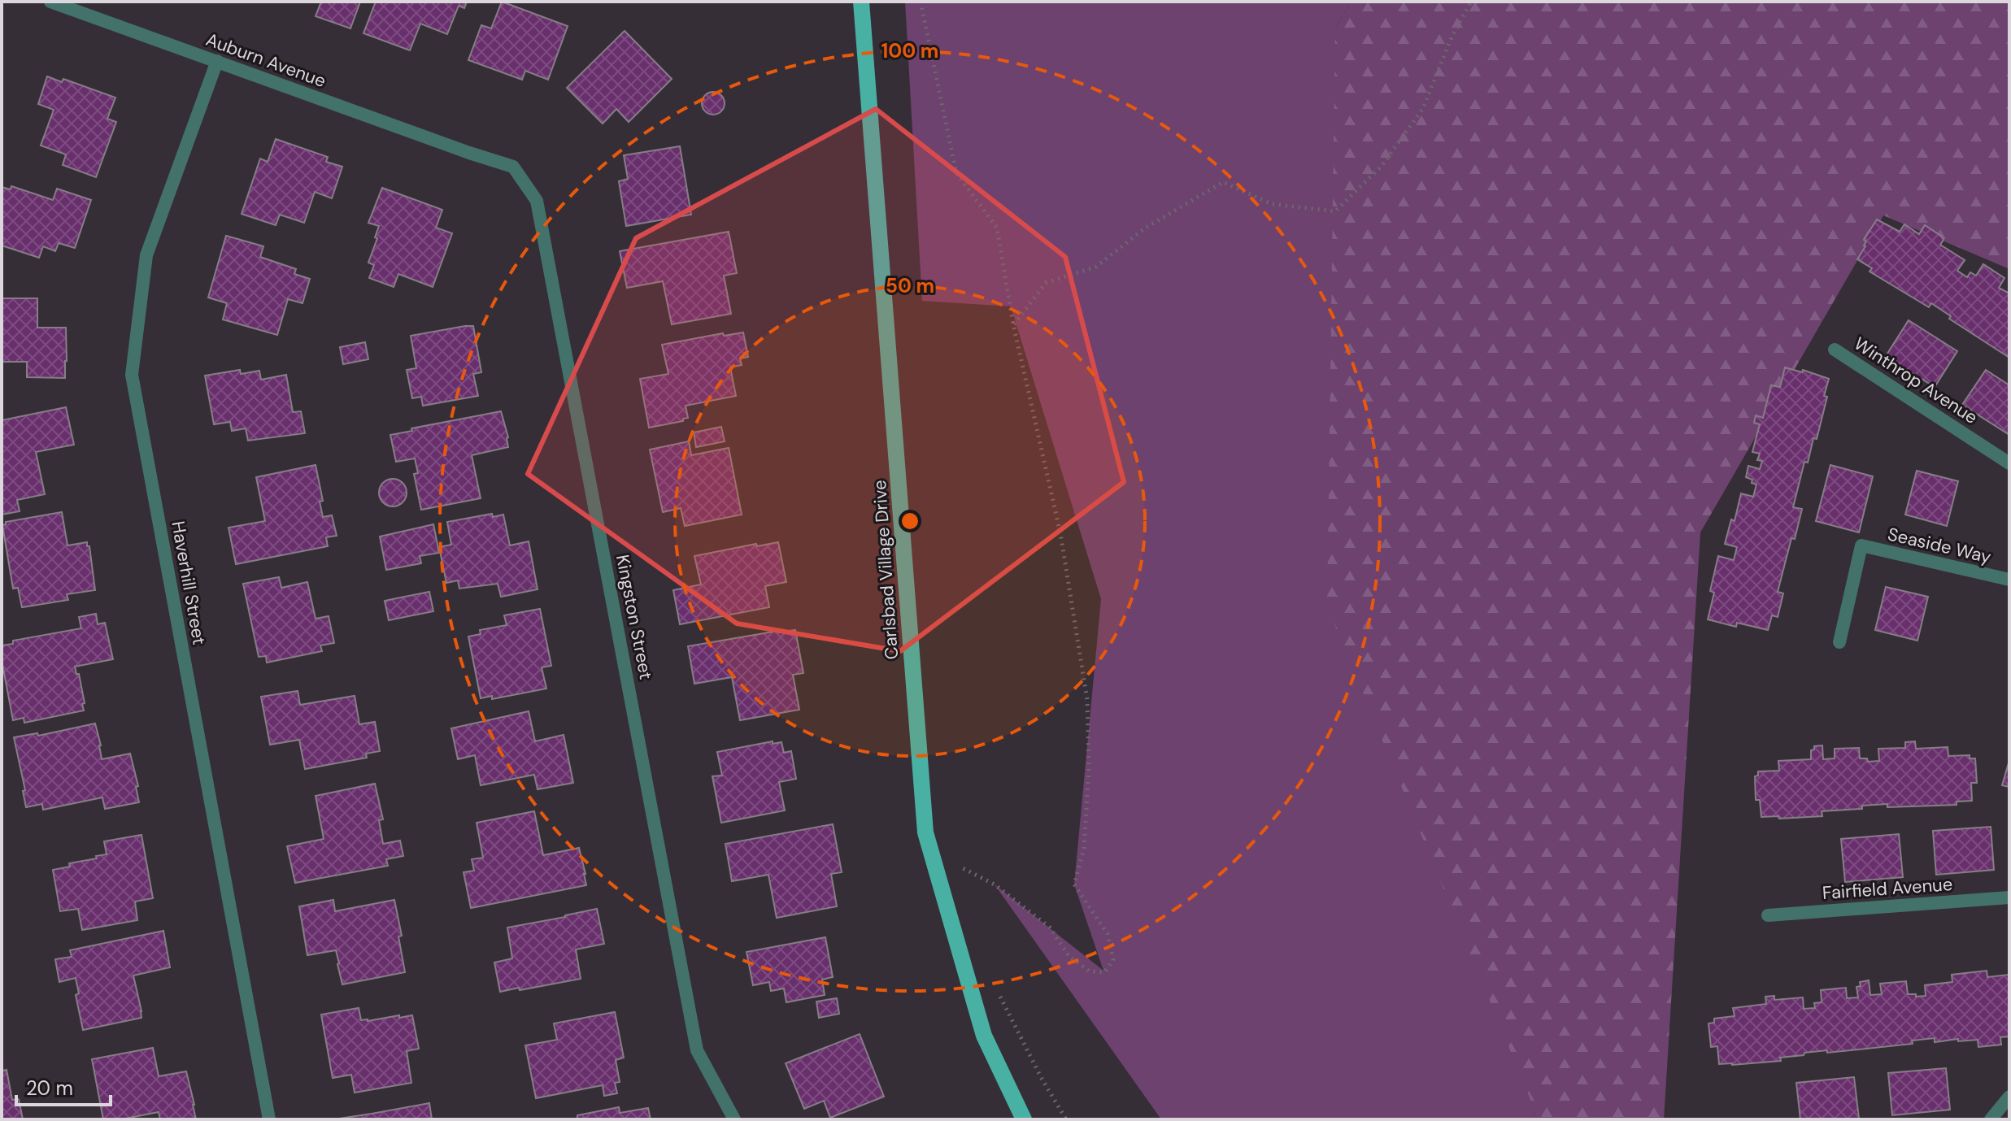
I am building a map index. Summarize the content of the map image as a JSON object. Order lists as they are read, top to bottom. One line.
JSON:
{"streets":{"main road":["Carlsbad Village Drive"],"street":["Auburn Avenue","Winthrop Avenue","Seaside Way","Haverhill Street","Kingston Street","Fairfield Avenue"]},"crossings":[["Auburn Avenue","Haverhill Street"],["Auburn Avenue","Kingston Street"]],"scale_bar":"20 m","rings":["100 m","50 m"]}
